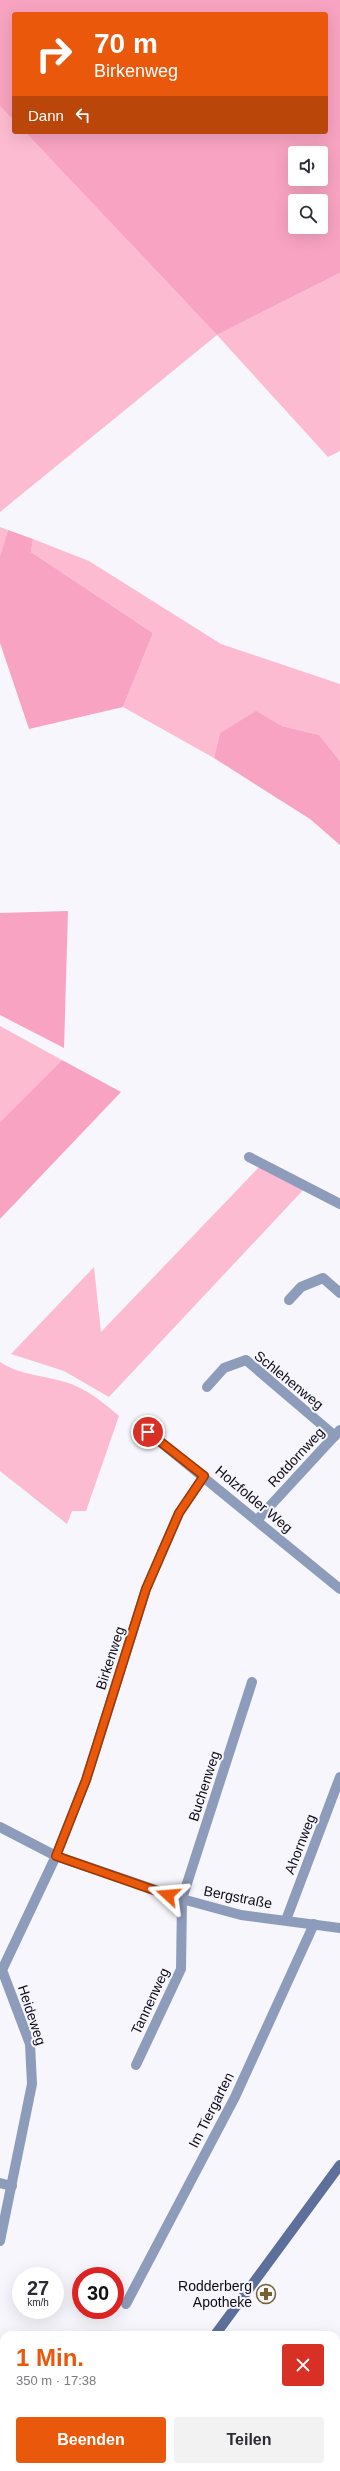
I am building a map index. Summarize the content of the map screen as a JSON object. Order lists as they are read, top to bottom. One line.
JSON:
{"streets":{"street":["Schlehenweg","Rotdornweg","Holzfolder Weg","Birkenweg","Buchenweg","Ahornweg","Bergstraße","Tannenweg","Heideweg","Im Tiergarten"]},"crossings":[["Schlehenweg","Rotdornweg"],["Rotdornweg","Holzfolder Weg"],["Holzfolder Weg","Birkenweg"],["Birkenweg","Bergstraße"],["Birkenweg","Heideweg"],["Buchenweg","Bergstraße"],["Buchenweg","Tannenweg"],["Ahornweg","Bergstraße"],["Bergstraße","Tannenweg"],["Bergstraße","Heideweg"],["Bergstraße","Im Tiergarten"]],"places":{"pharmacy":["Rodderberg Apotheke"]},"page":{"turn":["70 m","Birkenweg"],"then":"Dann","speed":"27 km/h","limit":"30","heading":["1 Min.","350 m · 17:38"],"buttons":["Beenden","Teilen"]}}
